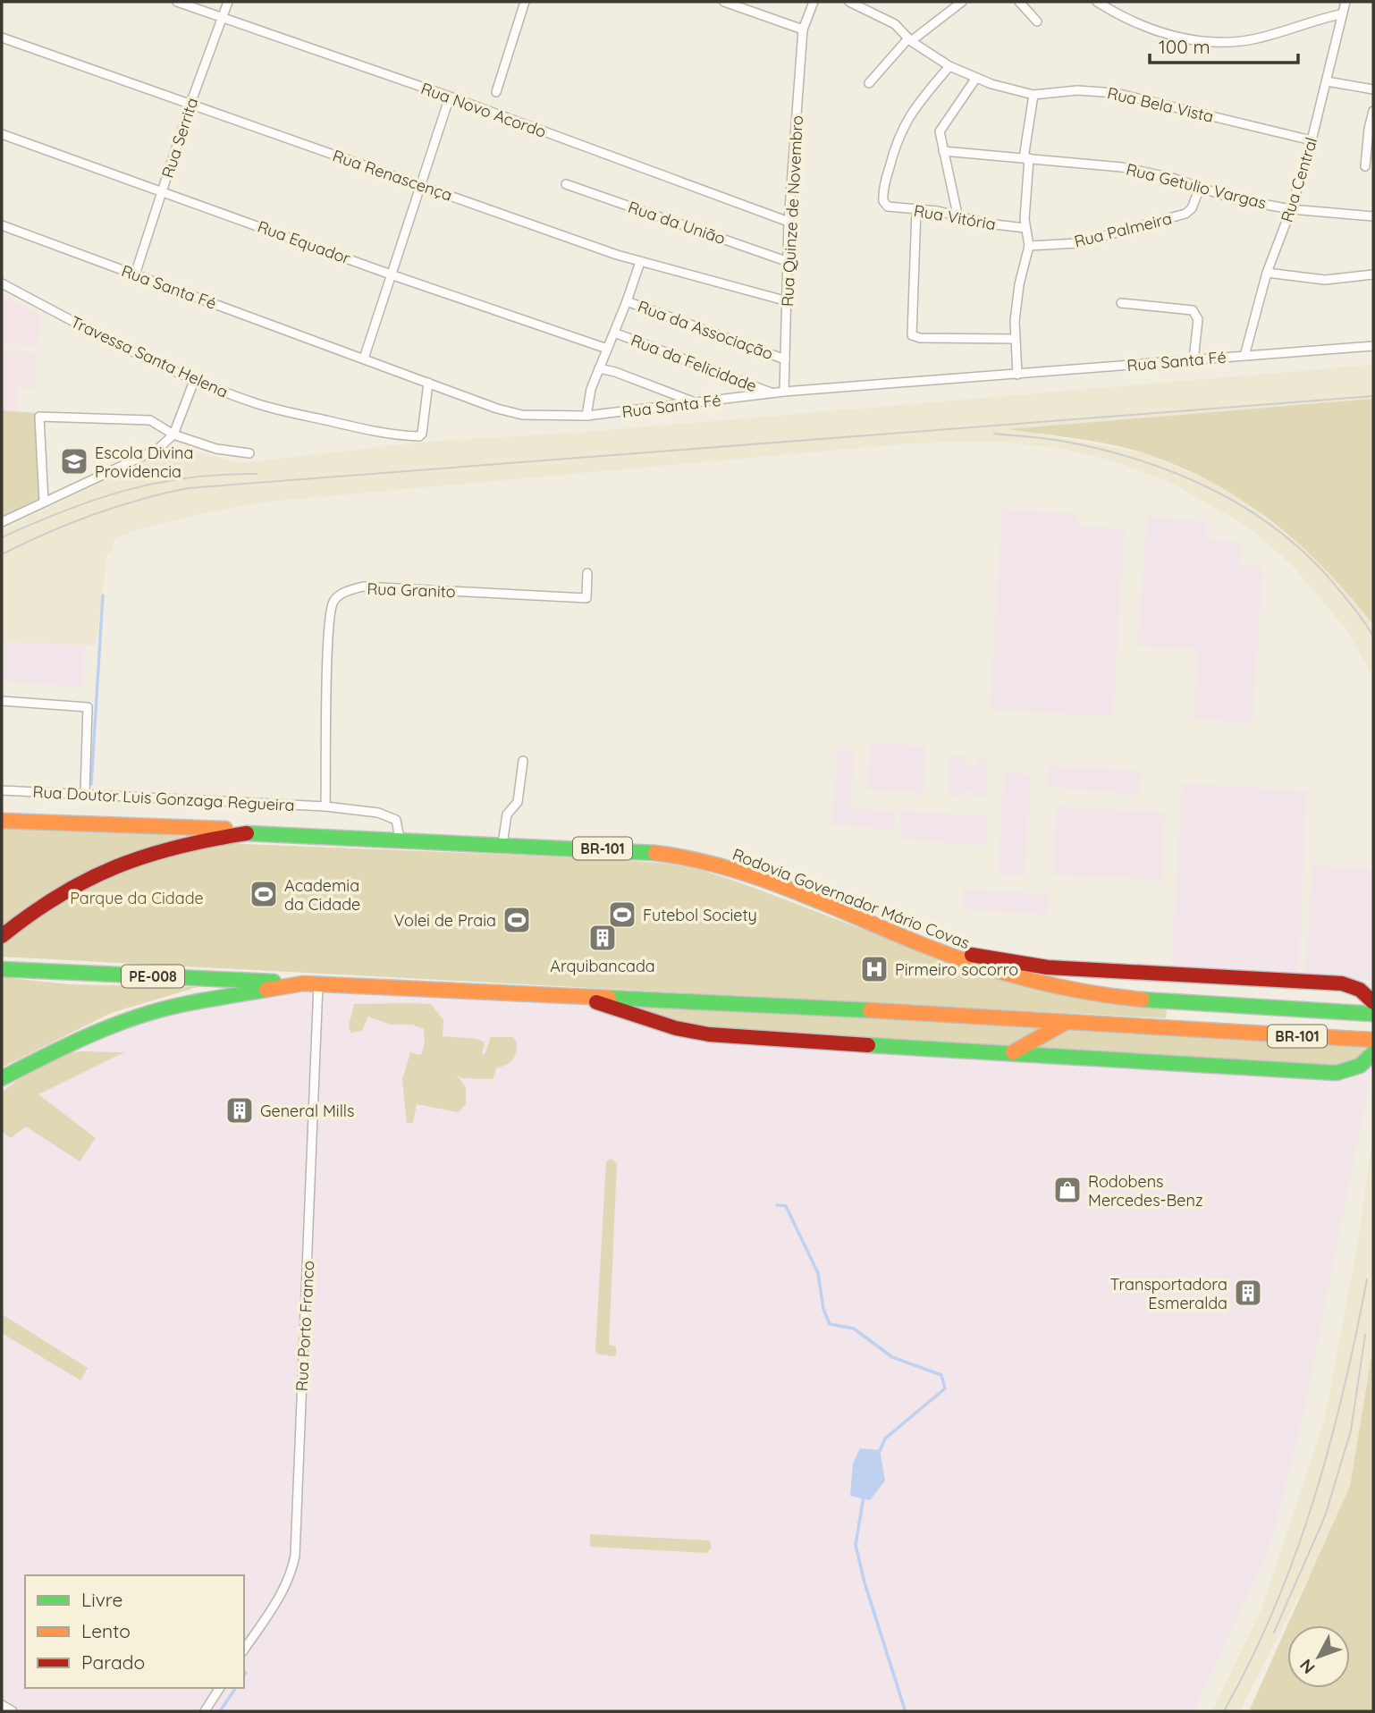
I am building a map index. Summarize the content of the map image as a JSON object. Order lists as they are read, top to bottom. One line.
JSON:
{"streets":{"highway":["BR-101","Rodovia Governador Mário Covas","PE-008"],"street":["Rua Bela Vista","Rua Novo Acordo","Rua Serrita","Rua Renascença","Rua Central","Rua Getulio Vargas","Rua Quinze de Novembro","Rua Vitória","Rua da União","Rua Palmeira","Rua Equador","Rua Santa Fé","Rua da Associação","Travessa Santa Helena","Rua da Felicidade","Rua Granito","Rua Doutor Luis Gonzaga Regueira","Rua Porto Franco"]},"crossings":[["Rua Bela Vista","Rua Central"],["Rua Bela Vista","Rua Vitória"],["Rua Novo Acordo","Rua Serrita"],["Rua Novo Acordo","Rua Quinze de Novembro"],["Rua Serrita","Rua Renascença"],["Rua Serrita","Rua Equador"],["Rua Serrita","Rua Santa Fé"],["Rua Renascença","Rua Quinze de Novembro"],["Rua Central","Rua Getulio Vargas"],["Rua Central","Rua Santa Fé"],["Rua Getulio Vargas","Rua Palmeira"],["Rua Quinze de Novembro","Rua da União"],["Rua Quinze de Novembro","Rua Santa Fé"],["Rua Quinze de Novembro","Rua da Associação"],["Rua Santa Fé","Travessa Santa Helena"],["Rua Santa Fé","Rua da Felicidade"],["Rua Granito","Rua Doutor Luis Gonzaga Regueira"],["Rua Doutor Luis Gonzaga Regueira","Rodovia Governador Mário Covas"],["BR-101","PE-008"],["BR-101","Rua Porto Franco"]],"parks":["Parque da Cidade"],"places":{"school or university":["Escola Divina Providencia"],"sports":["Academia da Cidade","Futebol Society","Volei de Praia"],"building":["Arquibancada","General Mills","Transportadora Esmeralda"],"hospital":["Pirmeiro socorro"],"shop":["Rodobens Mercedes-Benz"]},"legend":["Livre","Lento","Parado"],"scale_bar":"100 m","north":"bottom left"}
